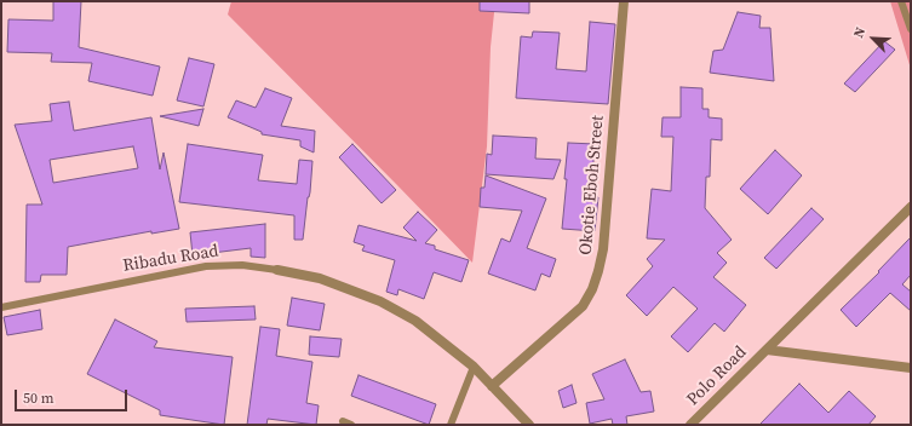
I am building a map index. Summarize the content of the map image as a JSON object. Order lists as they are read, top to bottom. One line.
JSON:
{"streets":{"street":["Okotie Eboh Street","Ribadu Road","Polo Road"]},"crossings":[["Okotie Eboh Street","Ribadu Road"]],"scale_bar":"50 m","north":"top left"}
